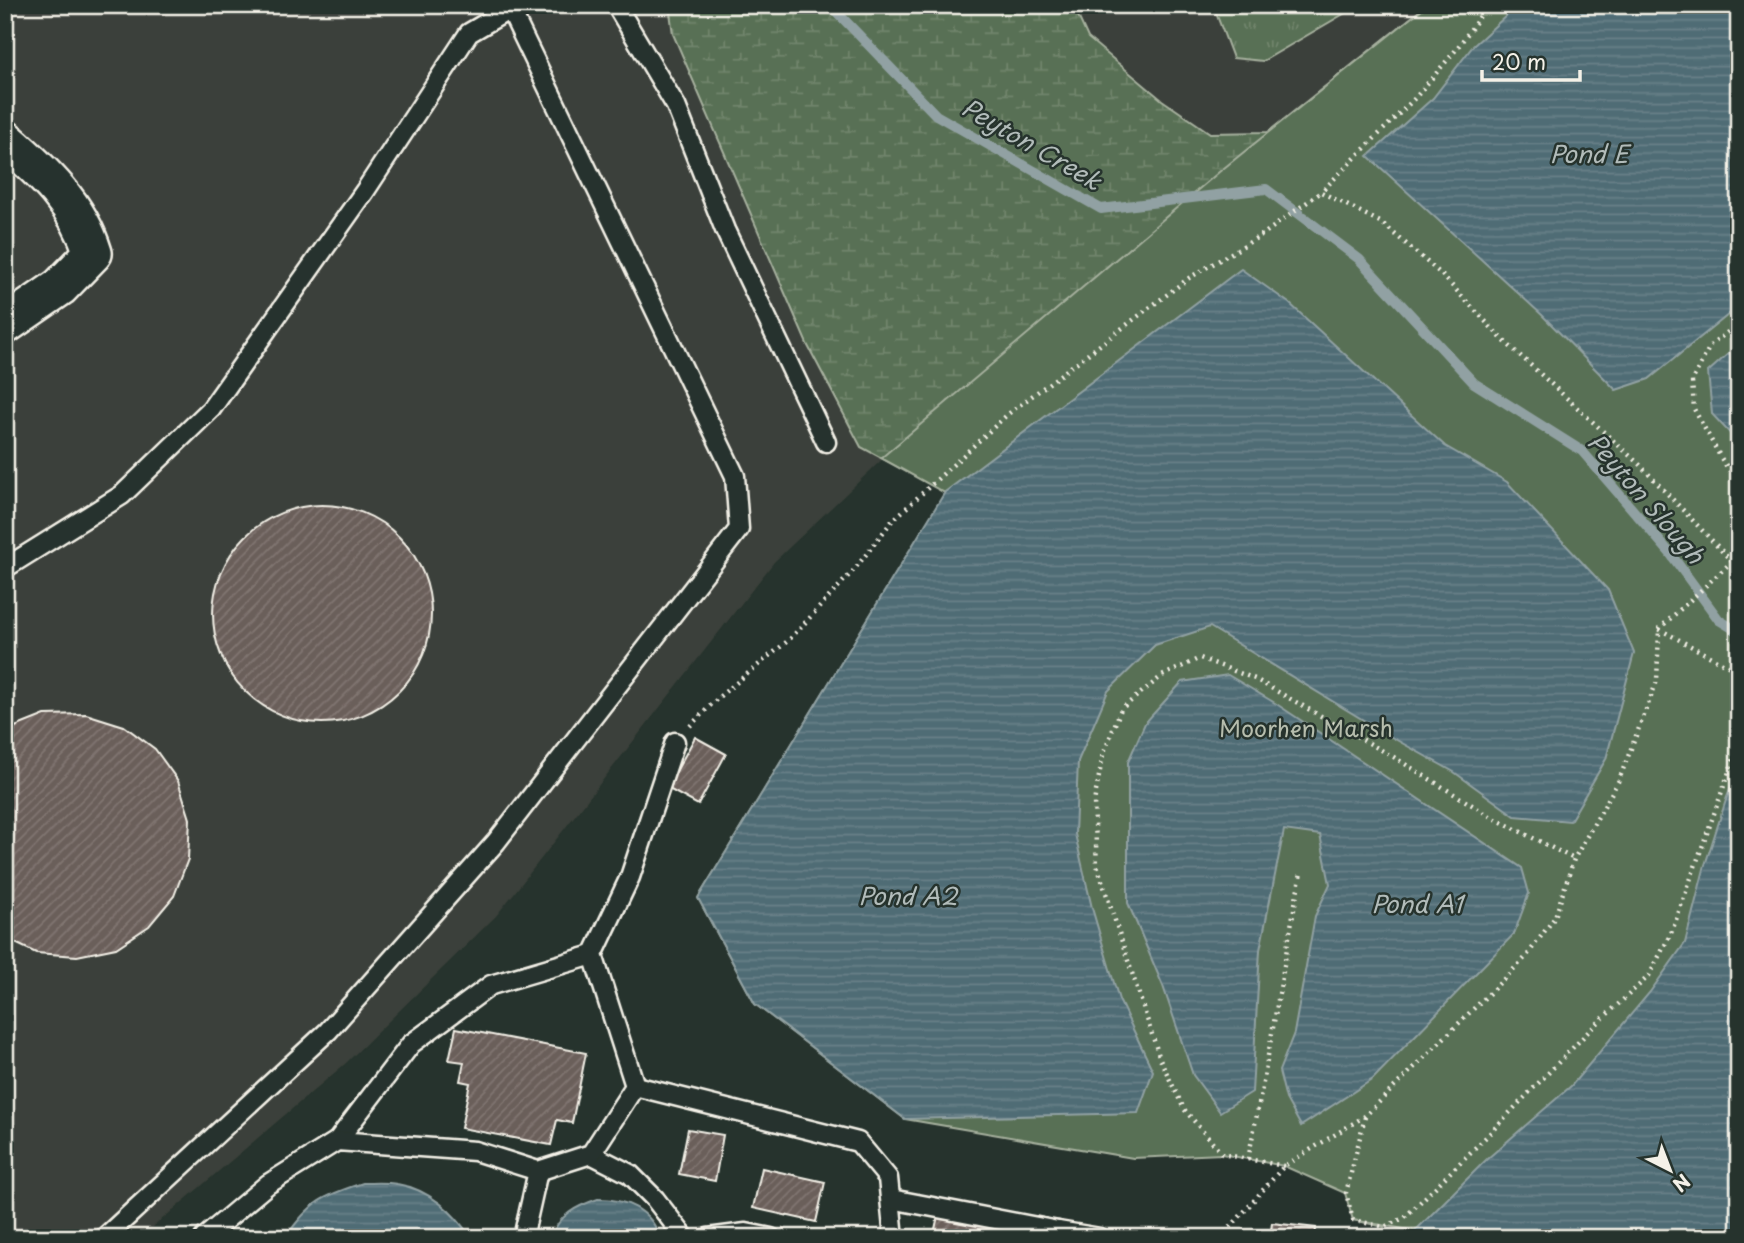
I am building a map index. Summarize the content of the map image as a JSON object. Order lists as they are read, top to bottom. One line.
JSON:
{"water":["Peyton Creek","Pond E","Peyton Slough","Pond A2","Pond A1"],"parks":["Moorhen Marsh"],"scale_bar":"20 m","north":"bottom right"}
